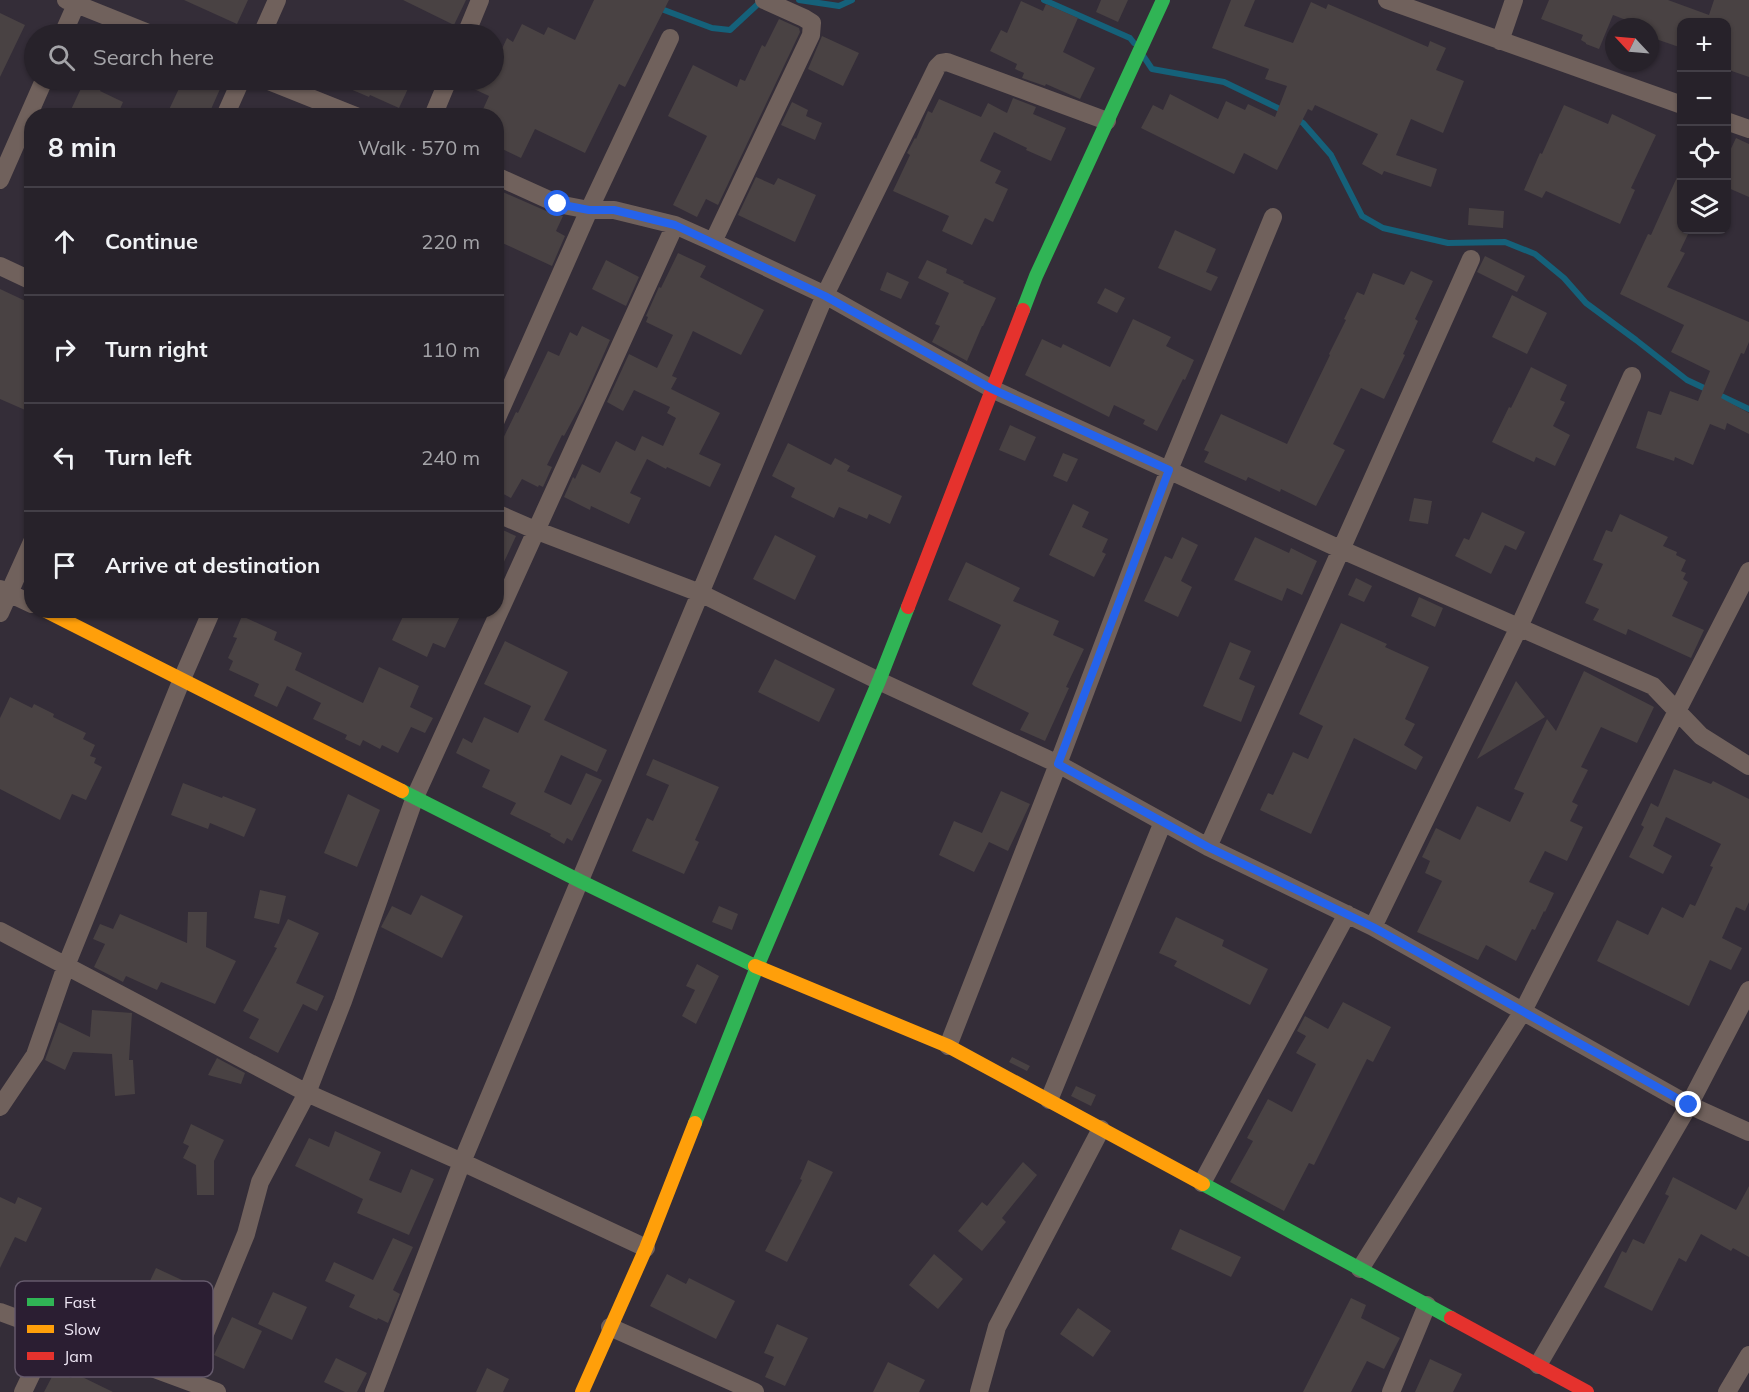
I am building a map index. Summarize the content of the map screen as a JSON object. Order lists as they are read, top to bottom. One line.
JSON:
{"legend":["Fast","Slow","Jam"],"north":"top left","page":{"map_buttons":["+","−"],"search":"Search here","heading":["8 min","Walk · 570 m"],"list":[["Continue","220 m"],["Turn right","110 m"],["Turn left","240 m"],"Arrive at destination"]}}
